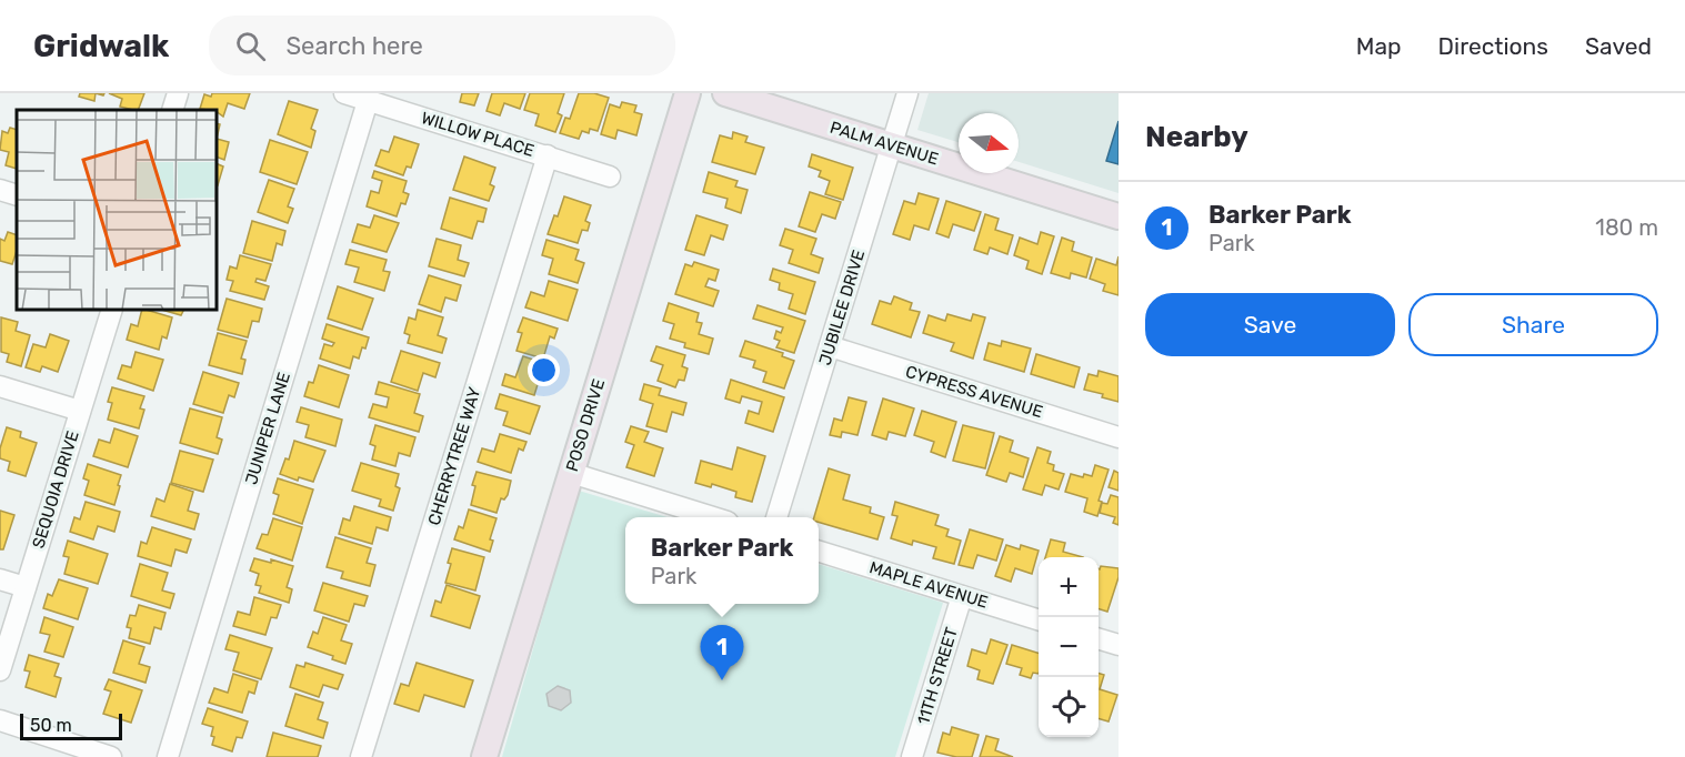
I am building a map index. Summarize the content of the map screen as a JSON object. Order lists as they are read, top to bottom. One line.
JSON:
{"streets":{"main road":["PALM AVENUE","POSO DRIVE"],"street":["WILLOW PLACE","JUBILEE DRIVE","CYPRESS AVENUE","JUNIPER LANE","CHERRYTREE WAY","SEQUOIA DRIVE","MAPLE AVENUE","11TH STREET"]},"crossings":[["WILLOW PLACE","JUNIPER LANE"],["WILLOW PLACE","CHERRYTREE WAY"],["PALM AVENUE","JUBILEE DRIVE"],["JUBILEE DRIVE","CYPRESS AVENUE"],["MAPLE AVENUE","11TH STREET"]],"scale_bar":"50 m","north":"right","page":{"header":"Gridwalk","search":"Search here","nav":["Map","Directions","Saved"],"heading":"Nearby","list":[{"mark":"1","name":"Barker Park","note":"Park","value":"180 m"}],"buttons":["Save","Share"],"popup":["Barker Park","Park"],"map_buttons":["+","−"],"pins":"1","scale":"50 m"}}
